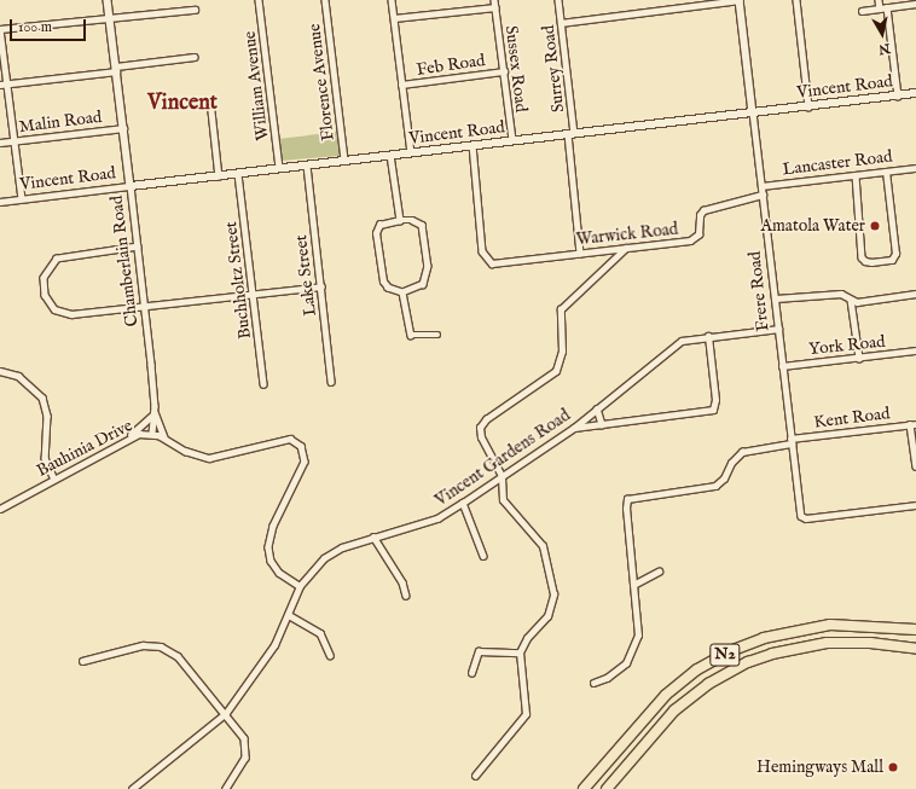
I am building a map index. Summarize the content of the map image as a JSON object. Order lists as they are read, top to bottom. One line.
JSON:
{"streets":{"highway":["N2"],"street":["Feb Road","Sussex Road","Surrey Road","Florence Avenue","William Avenue","Vincent Road","Malin Road","Lancaster Road","Warwick Road","Chamberlain Road","Lake Street","Buchholtz Street","Frere Road","York Road","Kent Road","Bauhinia Drive","Vincent Gardens Road"]},"crossings":[["Feb Road","Sussex Road"],["Sussex Road","Vincent Road"],["Surrey Road","Vincent Road"],["Surrey Road","Warwick Road"],["Florence Avenue","Vincent Road"],["William Avenue","Vincent Road"],["Vincent Road","Warwick Road"],["Vincent Road","Chamberlain Road"],["Vincent Road","Lake Street"],["Vincent Road","Buchholtz Street"],["Vincent Road","Frere Road"],["Malin Road","Chamberlain Road"],["Lancaster Road","Frere Road"],["Warwick Road","Frere Road"],["Chamberlain Road","Bauhinia Drive"],["Frere Road","York Road"],["Frere Road","Kent Road"],["Frere Road","Vincent Gardens Road"],["Bauhinia Drive","Vincent Gardens Road"]],"districts":["Vincent"],"places":["Amatola Water","Hemingways Mall"],"scale_bar":"100 m","north":"bottom"}
